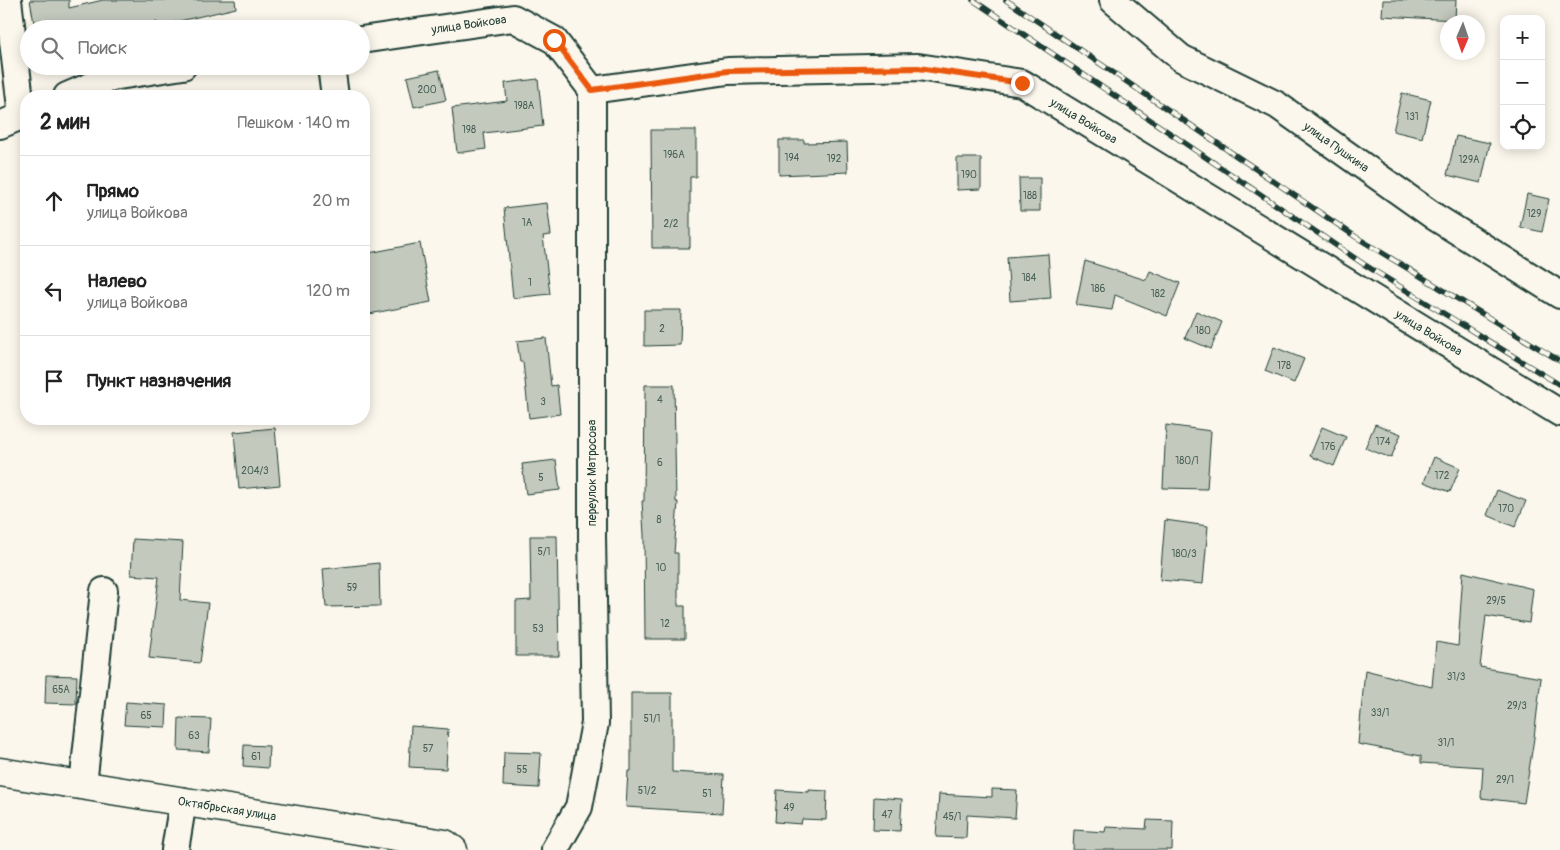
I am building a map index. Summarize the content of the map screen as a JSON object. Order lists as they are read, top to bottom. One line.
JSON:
{"streets":{"main road":["Октябрьская улица"],"street":["улица Войкова","улица Пушкина","переулок Матросова"]},"crossings":[["улица Войкова","переулок Матросова"]],"house_numbers":["200","198А","131","198","196А","194","192","129А","190","188","129","1А","2/2","184","1","186","182","2","180","178","4","3","174","176","180/1","6","204/3","172","5","170","8","5/1","180/3","10","59","29/5","12","53","31/3","65А","29/3","33/1","65","51/1","63","31/1","57","61","55","29/1","51/2","51","49","47","45/1"],"north":"bottom","page":{"map_buttons":["+","−"],"search":"Поиск","heading":["2 мин","Пешком · 140 m"],"list":[["Прямо","улица Войкова","20 m"],["Налево","улица Войкова","120 m"],"Пункт назначения"]}}
